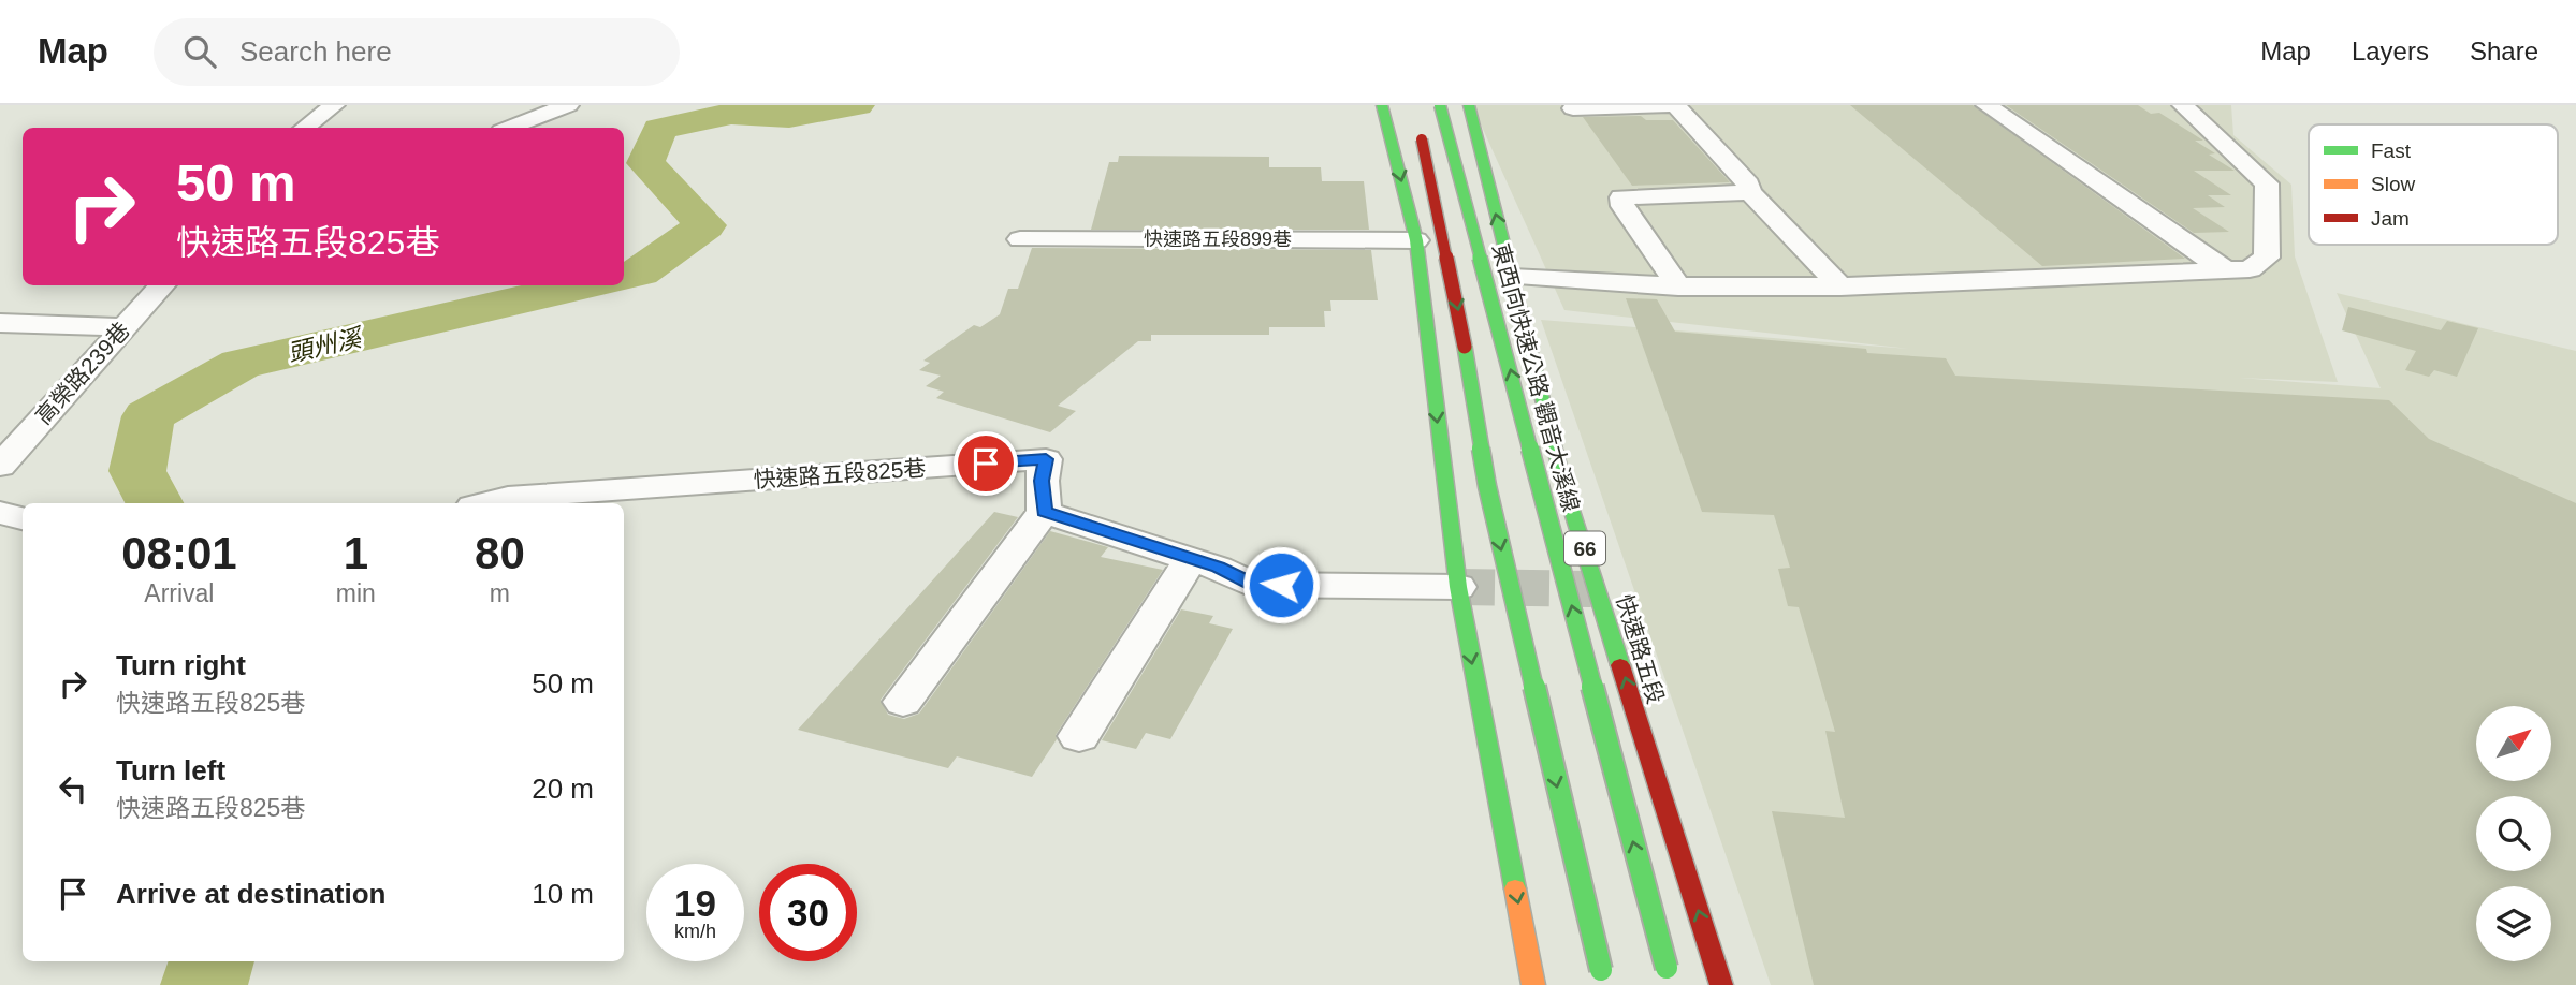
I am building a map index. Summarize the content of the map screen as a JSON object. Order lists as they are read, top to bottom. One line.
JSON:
{"streets":{"main road":["東西向快速公路 觀音大溪線","66","快速路五段"],"street":["快速路五段899巷","高榮路239巷","快速路五段825巷"]},"water":["頭州溪"],"legend":["Fast","Slow","Jam"],"north":"top right","page":{"header":"Map","search":"Search here","nav":["Map","Layers","Share"],"turn":["50 m","快速路五段825巷"],"eta":["08:01","Arrival","1","min","80","m"],"list":[{"name":"Turn right","note":"快速路五段825巷","value":"50 m"},{"name":"Turn left","note":"快速路五段825巷","value":"20 m"},{"name":"Arrive at destination","value":"10 m"}],"speed":"19 km/h","limit":"30"}}
